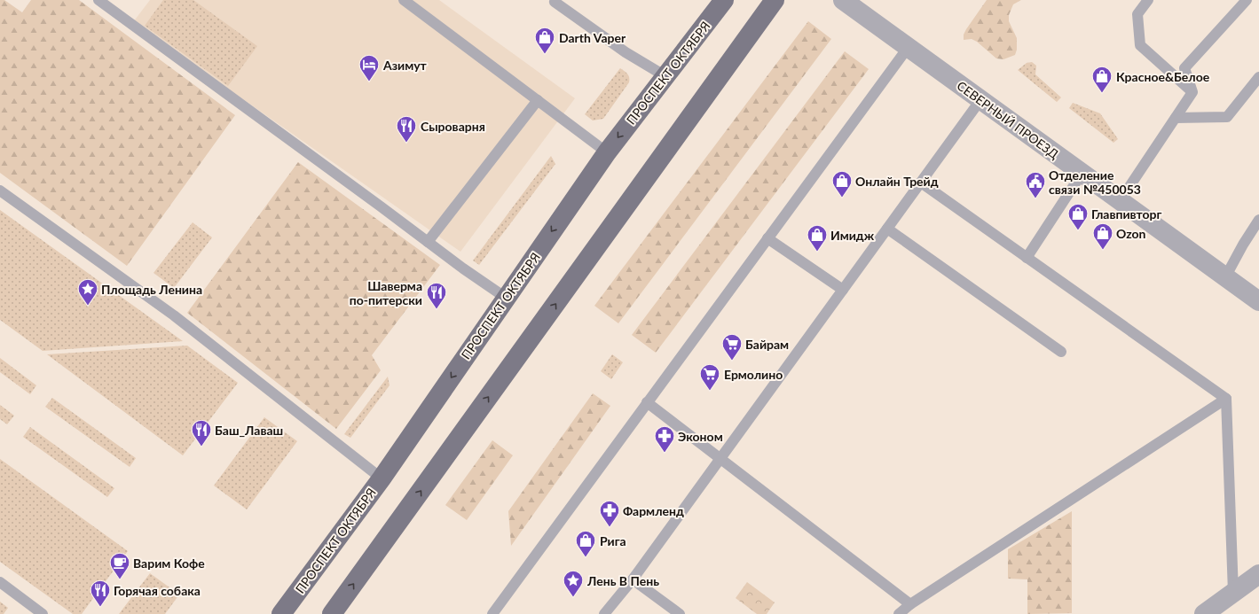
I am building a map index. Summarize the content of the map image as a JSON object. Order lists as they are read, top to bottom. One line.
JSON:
{"streets":{"main road":["ПРОСПЕКТ ОКТЯБРЯ"],"street":["СЕВЕРНЫЙ ПРОЕЗД"]},"places":{"shop":["Darth Vaper","Красное&Белое","Онлайн Трейд","Главпивторг","Ozon","Имидж","Рига"],"hotel":["Азимут"],"restaurant":["Сыроварня","Шаверма по-питерски","Баш_Лаваш","Горячая собака"],"public building":["Отделение связи №450053"],"place":["Площадь Ленина","Лень В Пень"],"supermarket":["Байрам","Ермолино"],"pharmacy":["Эконом","Фармленд"],"cafe":["Варим Кофе"]}}
